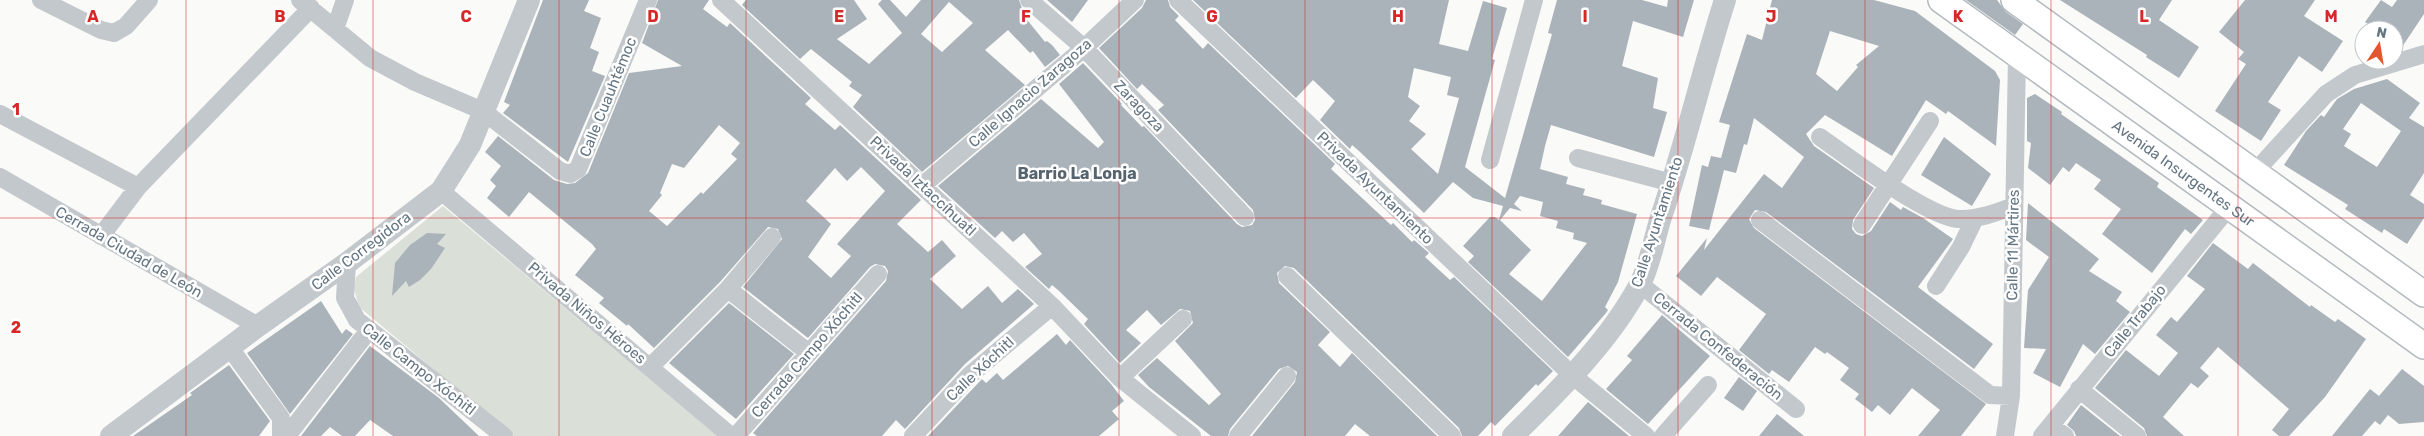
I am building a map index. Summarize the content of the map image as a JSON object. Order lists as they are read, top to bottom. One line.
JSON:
{"streets":{"main road":["Avenida Insurgentes Sur"],"street":["Calle Ignacio Zaragoza","Calle Cuauhtémoc","Zaragoza","Privada Iztaccíhuatl","Privada Ayuntamiento","Calle Ayuntamiento","Calle 11 Mártires","Calle Corregidora","Cerrada Ciudad de León","Privada Niños Héroes","Calle Trabajo","Cerrada Confederación","Cerrada Campo Xóchitl","Calle Campo Xóchitl","Calle Xóchitl"]},"crossings":[["Calle Ignacio Zaragoza","Zaragoza"],["Calle Ignacio Zaragoza","Privada Iztaccíhuatl"],["Calle Cuauhtémoc","Calle Corregidora"],["Avenida Insurgentes Sur","Calle 11 Mártires"],["Avenida Insurgentes Sur","Calle Trabajo"],["Privada Iztaccíhuatl","Calle Xóchitl"],["Privada Ayuntamiento","Calle Ayuntamiento"],["Calle Ayuntamiento","Cerrada Confederación"],["Calle Corregidora","Cerrada Ciudad de León"],["Calle Corregidora","Privada Niños Héroes"],["Calle Corregidora","Calle Campo Xóchitl"]],"districts":["Barrio La Lonja"],"north":"top","grid":{"columns":["A","B","C","D","E","F","G","H","I","J","K","L","M"],"rows":["1","2"]}}
